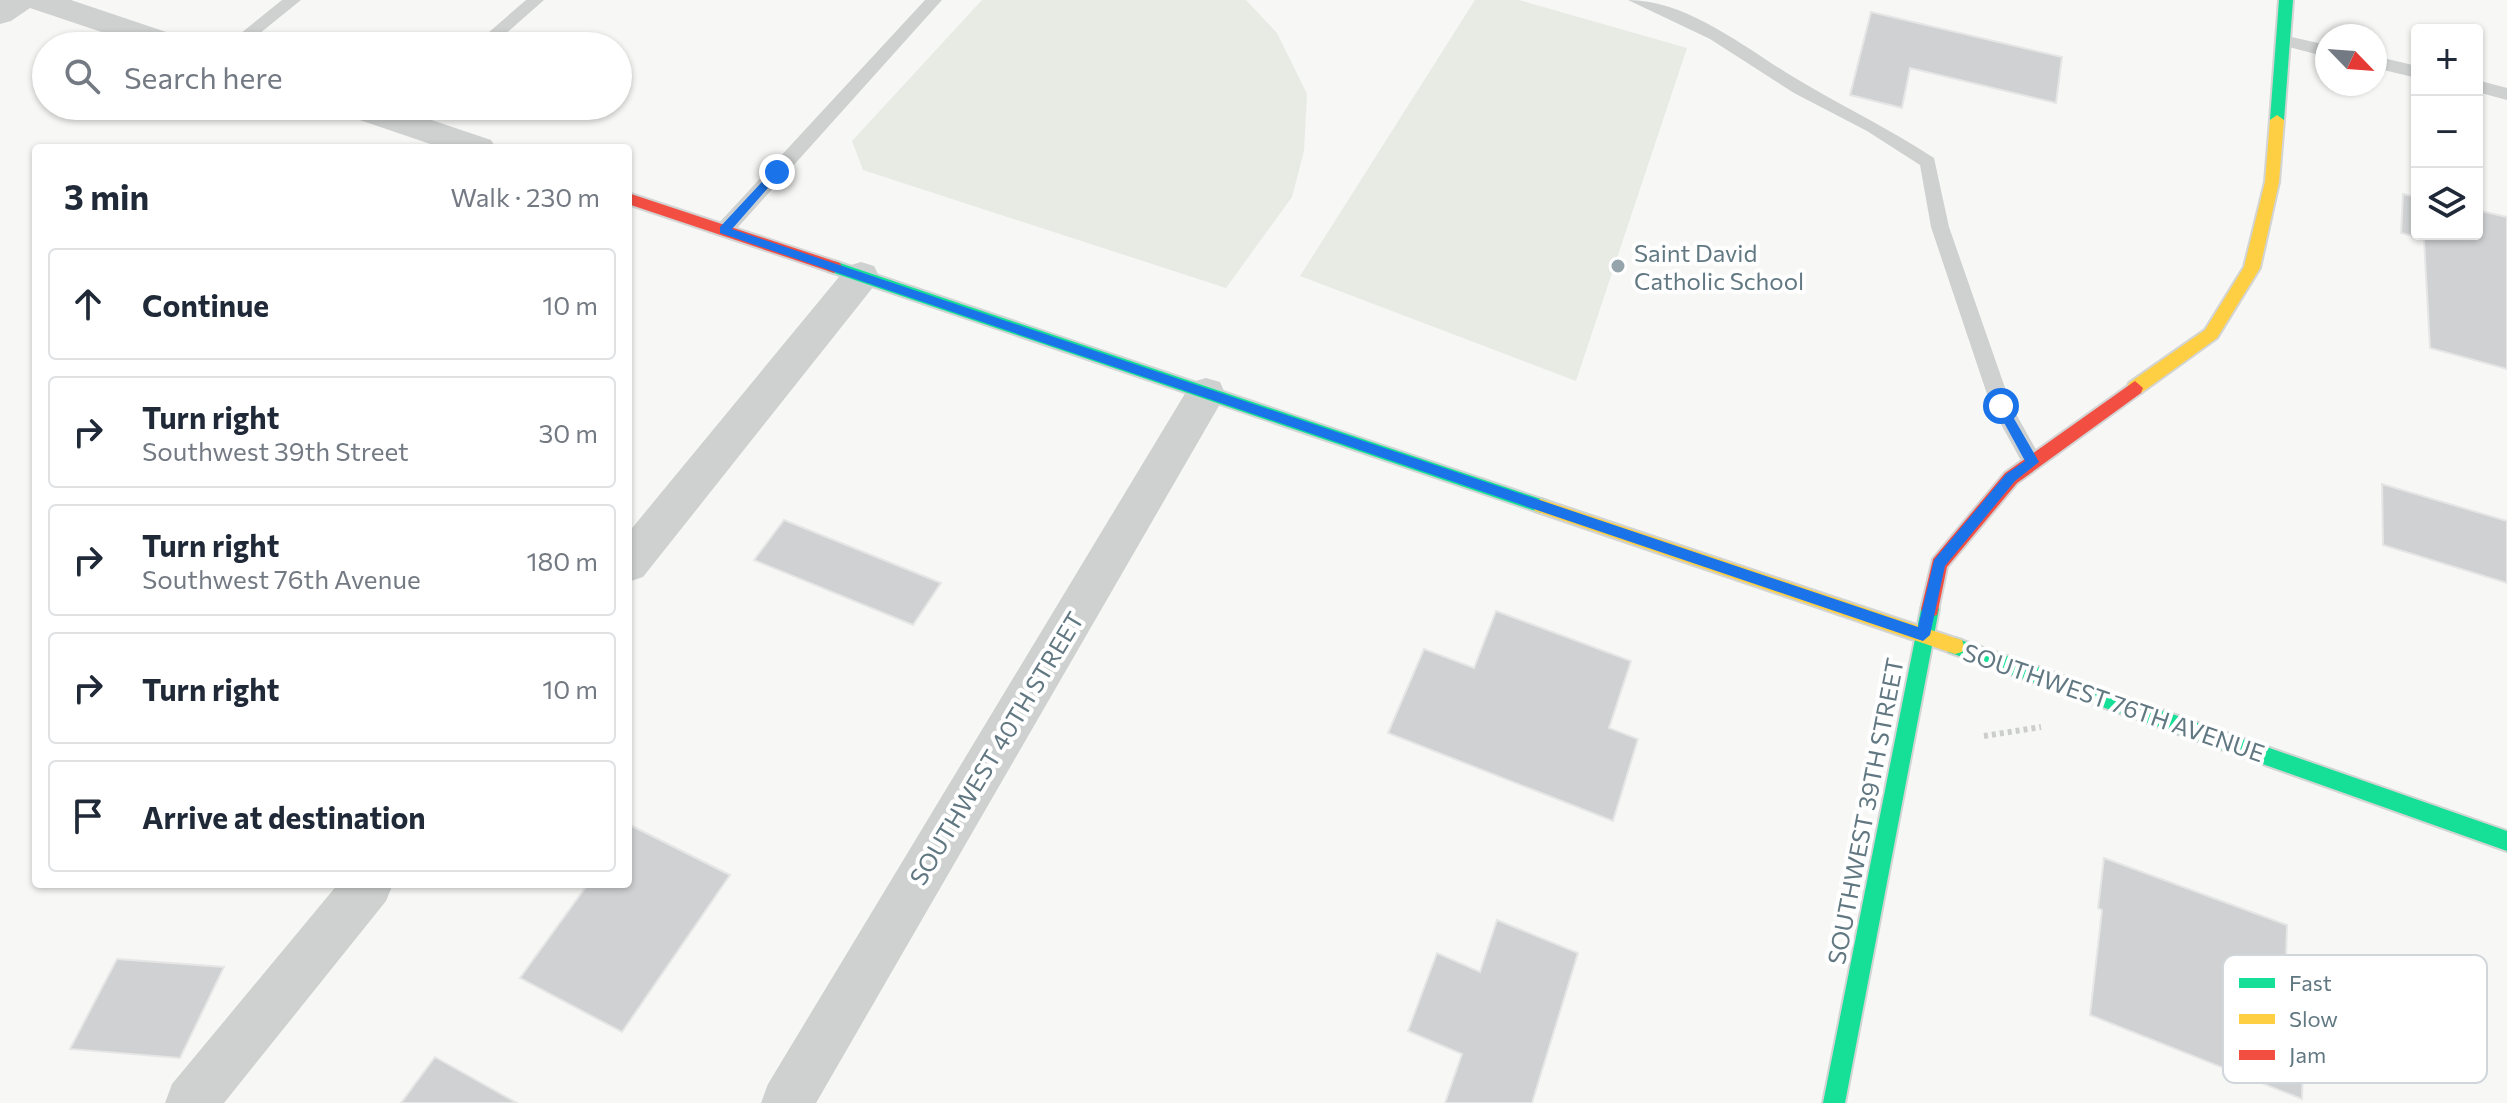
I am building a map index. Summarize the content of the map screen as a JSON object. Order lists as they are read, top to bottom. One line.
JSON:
{"streets":{"street":["SOUTHWEST 76TH AVENUE","SOUTHWEST 40TH STREET","SOUTHWEST 39TH STREET"]},"crossings":[["SOUTHWEST 76TH AVENUE","SOUTHWEST 40TH STREET"],["SOUTHWEST 76TH AVENUE","SOUTHWEST 39TH STREET"]],"places":["Saint David Catholic School"],"legend":["Fast","Slow","Jam"],"north":"bottom right","page":{"map_buttons":["+","−"],"search":"Search here","heading":["3 min","Walk · 230 m"],"list":[["Continue","10 m"],["Turn right","Southwest 39th Street","30 m"],["Turn right","Southwest 76th Avenue","180 m"],["Turn right","10 m"],"Arrive at destination"]}}
